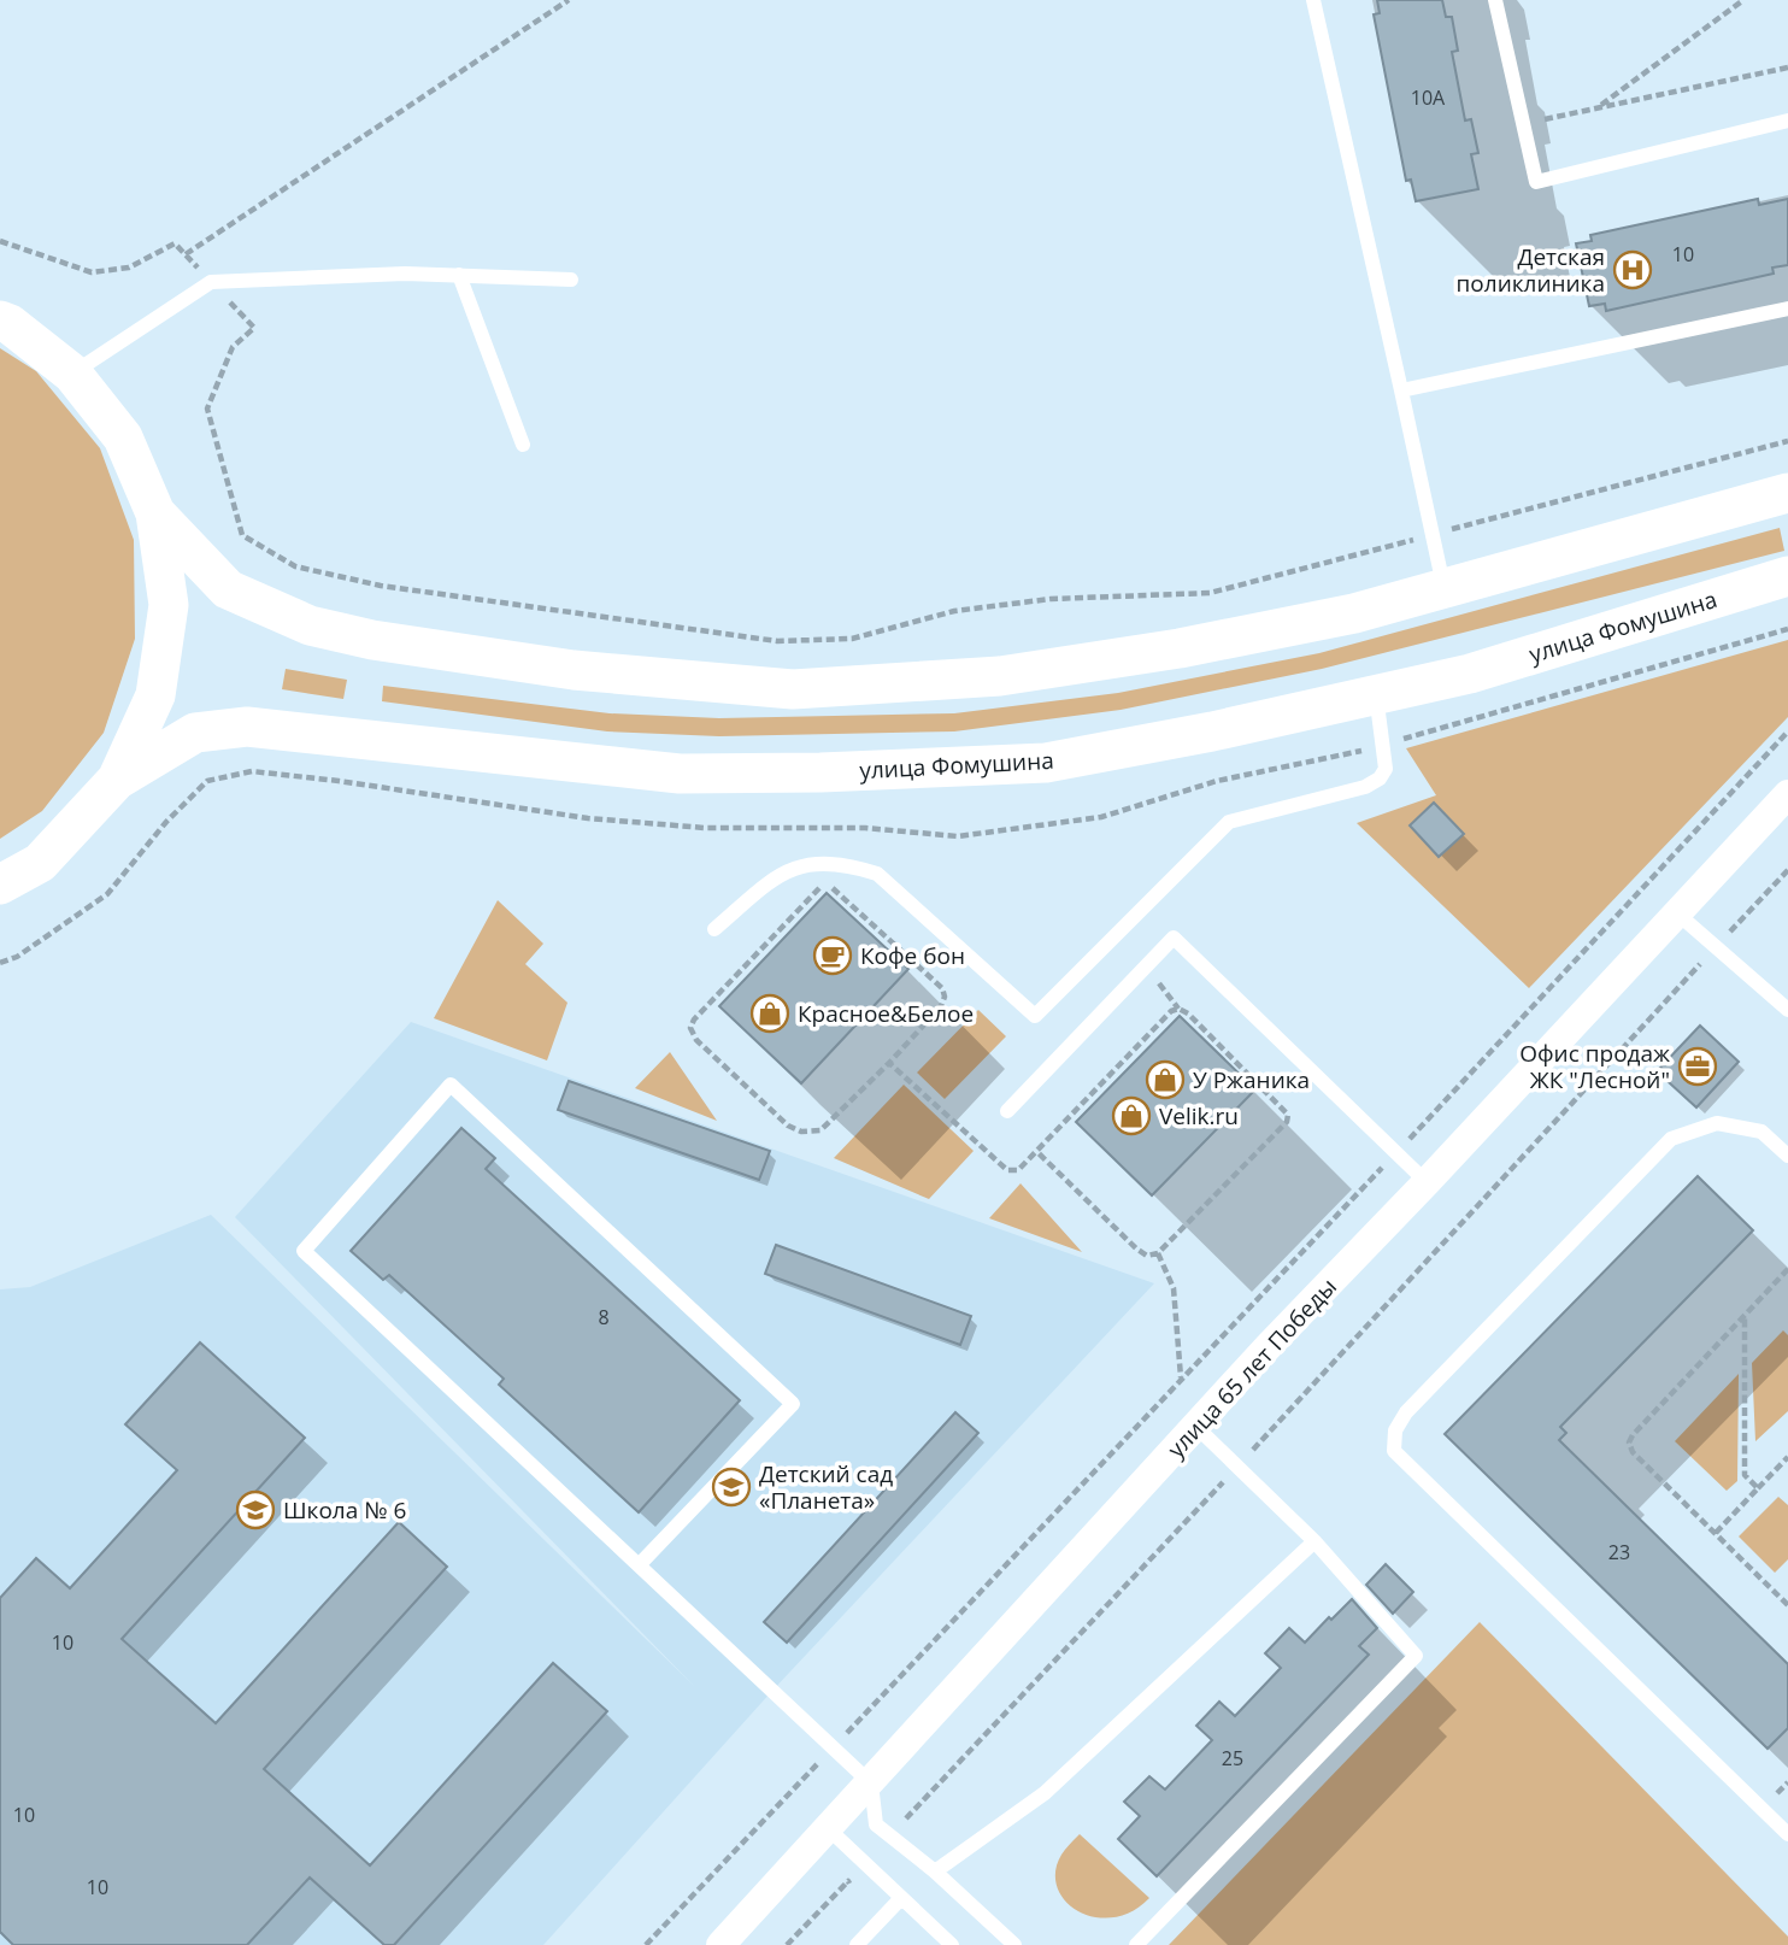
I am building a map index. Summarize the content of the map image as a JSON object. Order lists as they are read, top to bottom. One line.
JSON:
{"streets":{"main road":["улица Фомушина"],"street":["улица 65 лет Победы"]},"places":{"hospital":["Детская поликлиника"],"cafe":["Кофе бон"],"shop":["Красное&Белое","У Ржаника","Velik.ru"],"office":["Офис продаж ЖК \"Лесной\""],"school or university":["Детский сад «Планета»","Школа № 6"]},"house_numbers":["10А","10","8","23","10","25","10","10"]}
